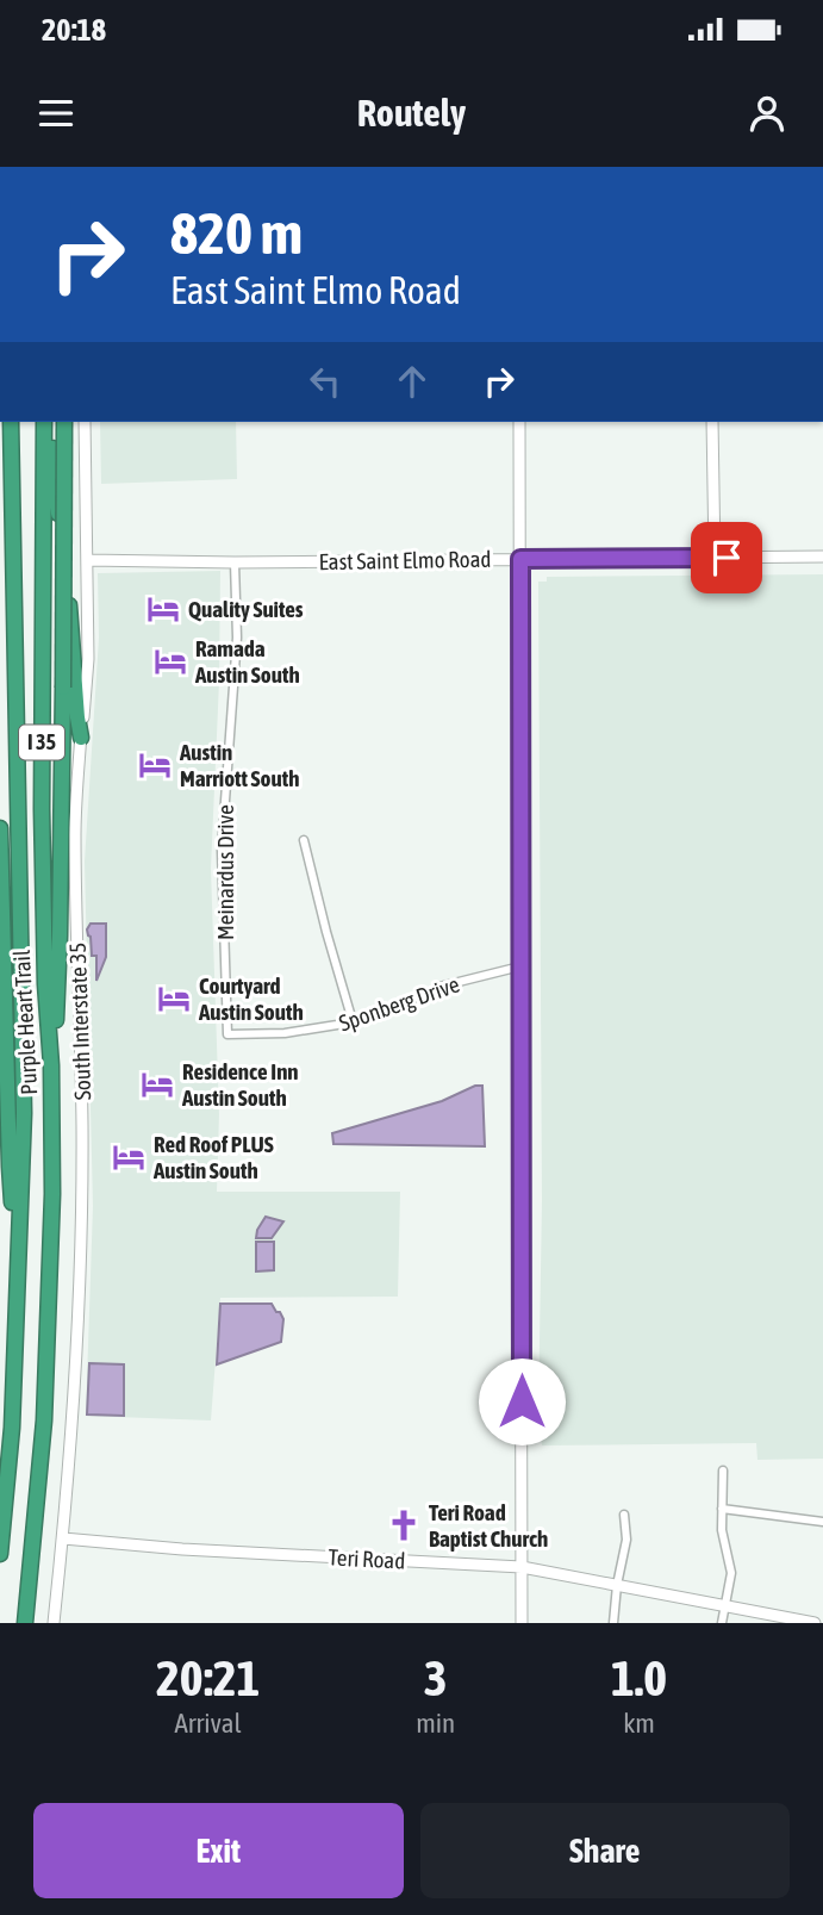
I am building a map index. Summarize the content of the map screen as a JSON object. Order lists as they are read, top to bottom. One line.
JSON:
{"streets":{"highway":["I 35","Purple Heart Trail"],"street":["East Saint Elmo Road","Meinardus Drive","Sponberg Drive","South Interstate 35","Teri Road"]},"crossings":[["East Saint Elmo Road","Meinardus Drive"],["East Saint Elmo Road","South Interstate 35"],["Meinardus Drive","Sponberg Drive"],["South Interstate 35","Teri Road"]],"places":{"hotel":["Quality Suites","Ramada Austin South","Austin Marriott South","Courtyard Austin South","Residence Inn Austin South","Red Roof PLUS Austin South"],"church":["Teri Road Baptist Church"]},"page":{"status":"20:18","header":"Routely","turn":["820 m","East Saint Elmo Road"],"eta":["20:21","Arrival","3","min","1.0","km"],"buttons":["Exit","Share"]}}
